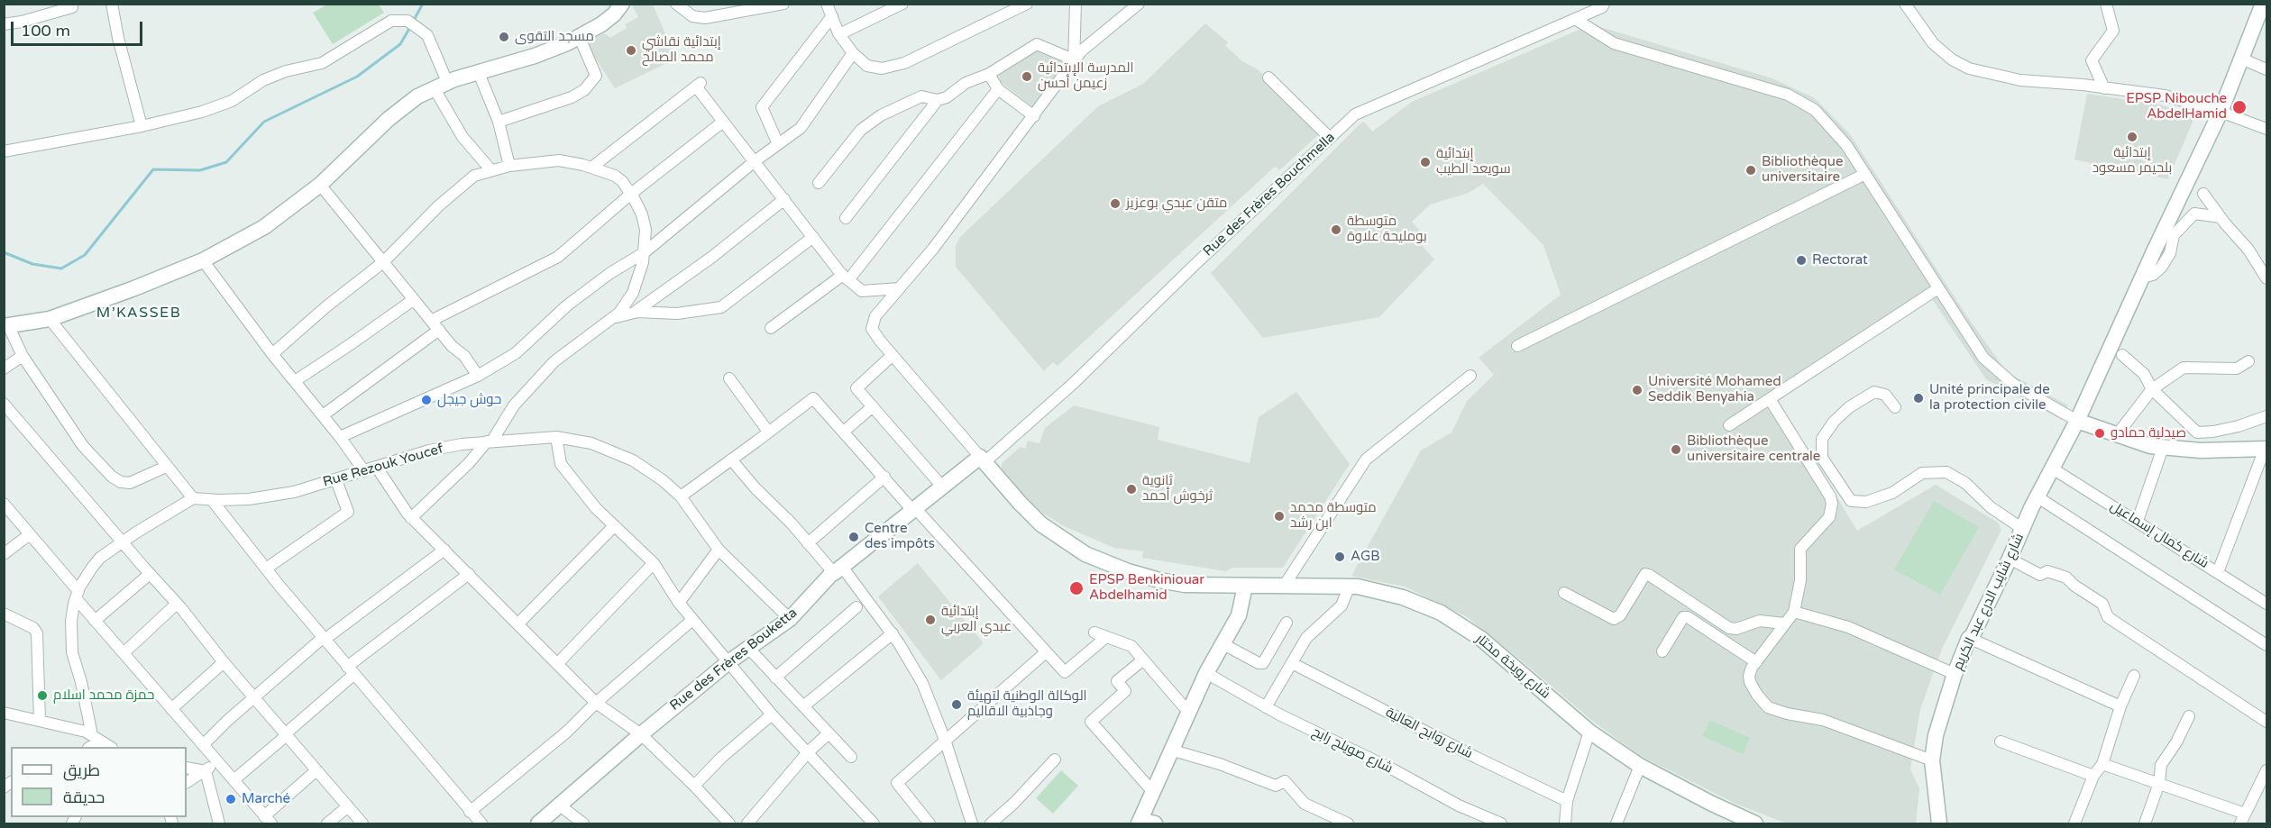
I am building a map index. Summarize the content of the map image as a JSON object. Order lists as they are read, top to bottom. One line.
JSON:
{"streets":{"main road":["شارع شايب الدرع عبد الكريم","Rue des Frères Bouketta","شارع رويخة مختار"],"street":["Rue des Frères Bouchmella","Rue Rezouk Youcef","شارع كمال إسماعيل","شارع روابح العالية","شارع صويلح رابح"]},"crossings":[["Rue des Frères Bouchmella","Rue des Frères Bouketta"],["Rue des Frères Bouchmella","شارع رويخة مختار"],["Rue Rezouk Youcef","Rue des Frères Bouketta"],["شارع كمال إسماعيل","شارع شايب الدرع عبد الكريم"],["Rue des Frères Bouketta","شارع رويخة مختار"]],"districts":["M’KASSEB"],"places":["مسجد التقوى","إبتدائية نقاشي محمد الصالح","المدرسة الإبتدائية زعيمن أحسن","EPSP Nibouche AbdelHamid","إبتدائية بلحيمر مسعود","إبتدائية سويعد الطيب","Bibliothèque universitaire","متقن عبدي بوعزيز","متوسطة بومليحة علاوة","Rectorat","Université Mohamed Seddik Benyahia","Unité principale de la protection civile","حوش جيجل","صيدلية حمادو","Bibliothèque universitaire centrale","ثانوية ثرخوش أحمد","متوسطة محمد ابن رشد","Centre des impôts","AGB","EPSP Benkiniouar Abdelhamid","إبتدائية عبدي العربي","حمزة محمد اسلام","الوكالة الوطنية لتهيئة وجاذبية الاقاليم","Marché"],"legend":["طريق","حديقة"],"scale_bar":"100 m"}
